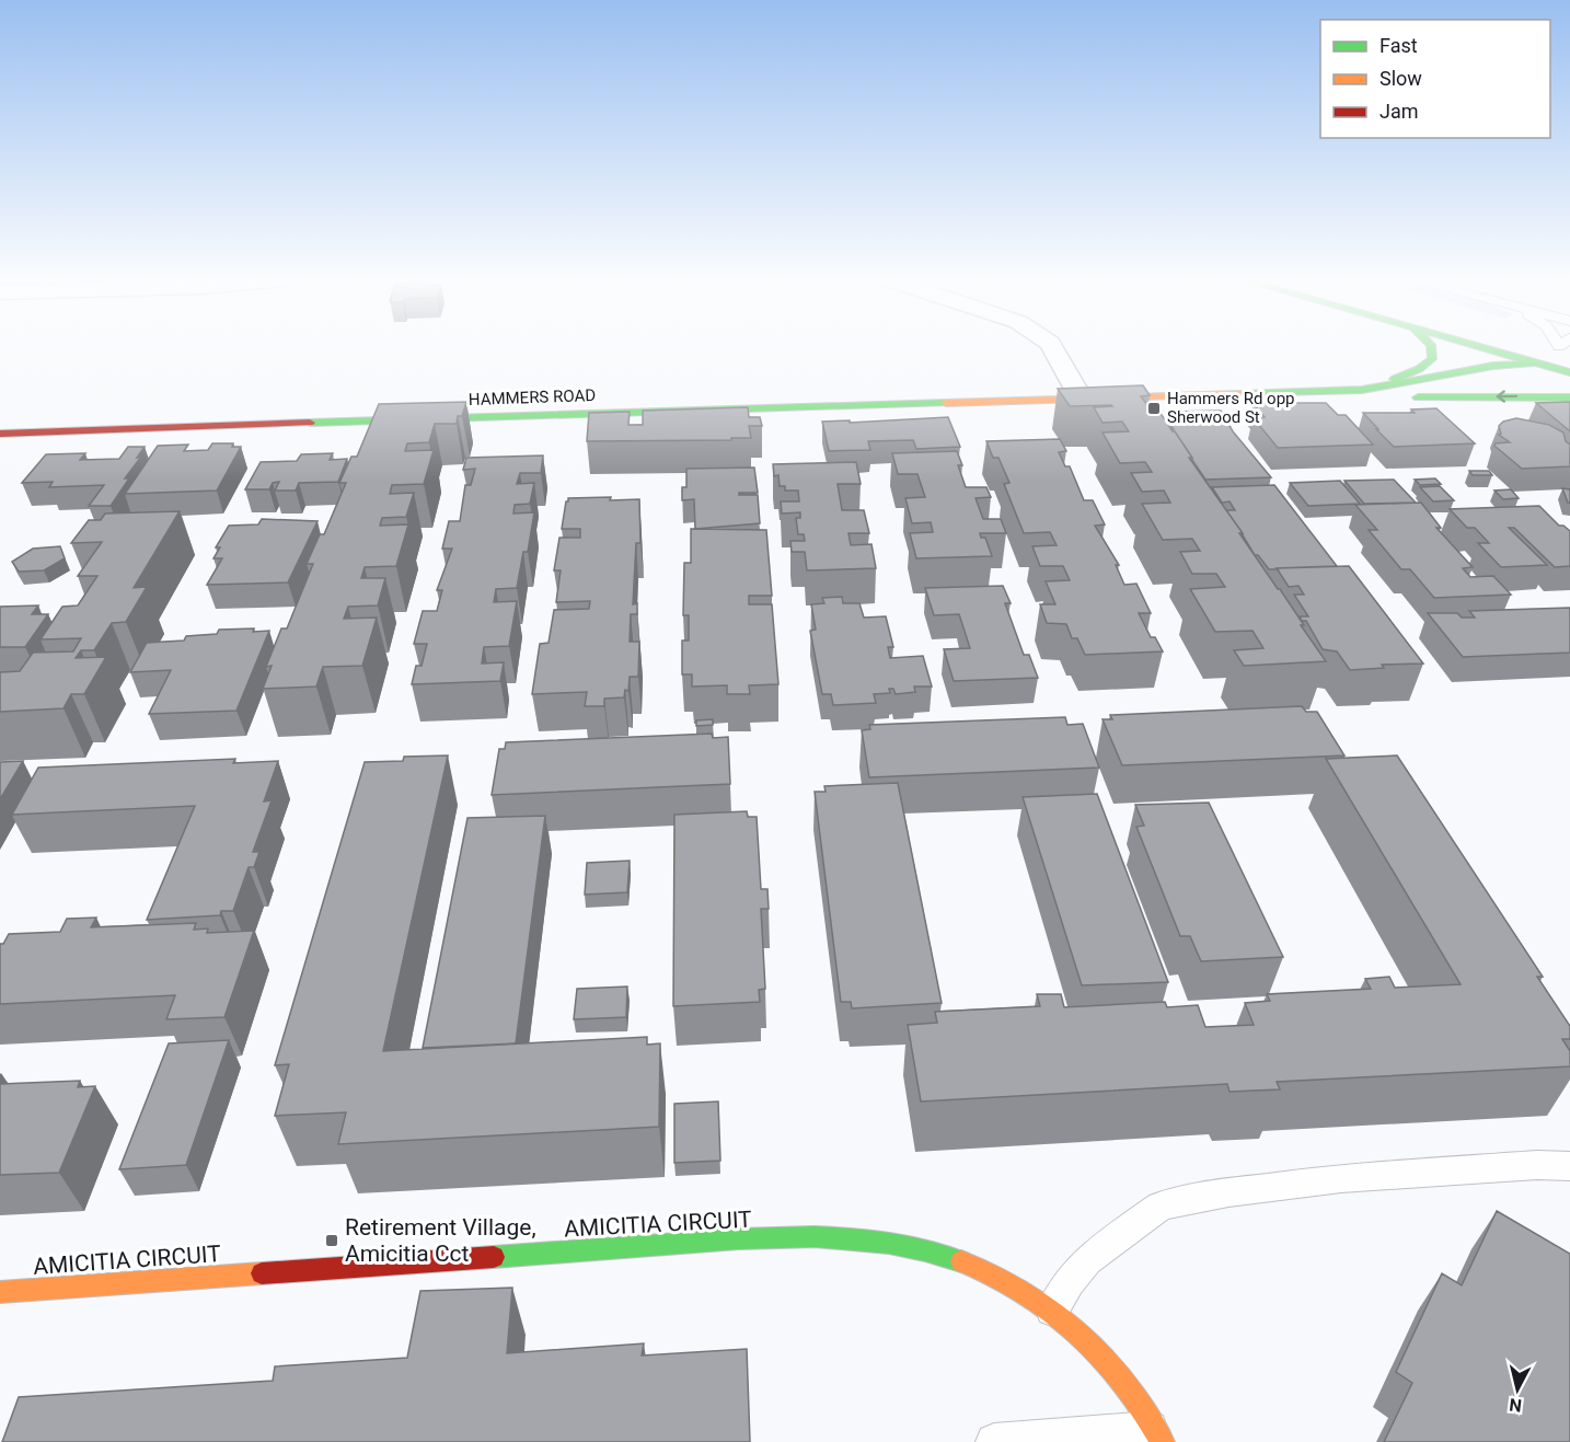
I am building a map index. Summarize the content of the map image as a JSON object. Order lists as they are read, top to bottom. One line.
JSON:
{"streets":{"main road":["HAMMERS ROAD","AMICITIA CIRCUIT"]},"places":{"transit":["Hammers Rd opp Sherwood St","Retirement Village, Amicitia Cct"]},"legend":["Fast","Slow","Jam"],"north":"bottom"}
